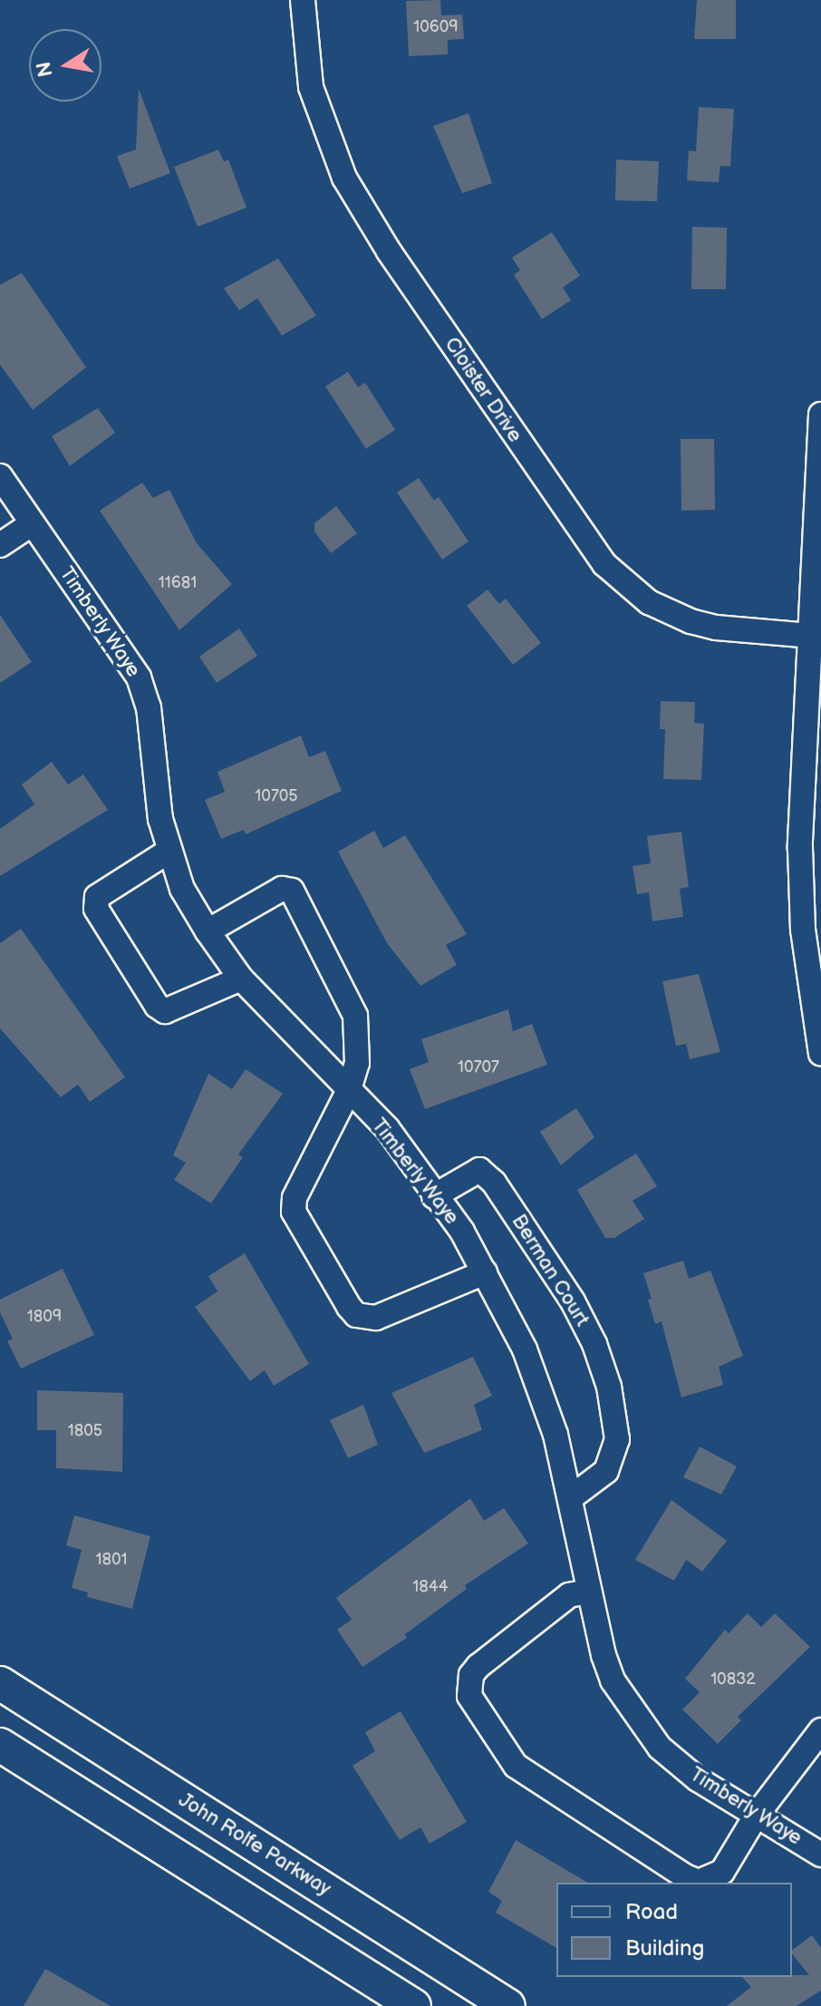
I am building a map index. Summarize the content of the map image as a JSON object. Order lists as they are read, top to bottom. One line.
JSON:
{"streets":{"main road":["John Rolfe Parkway"],"street":["Cloister Drive","Timberly Waye","Berman Court"]},"crossings":[["Timberly Waye","Berman Court"]],"house_numbers":["10609","11681","10705","10707","1809","1805","1801","1844","10832"],"legend":["Road","Building"],"north":"left"}
